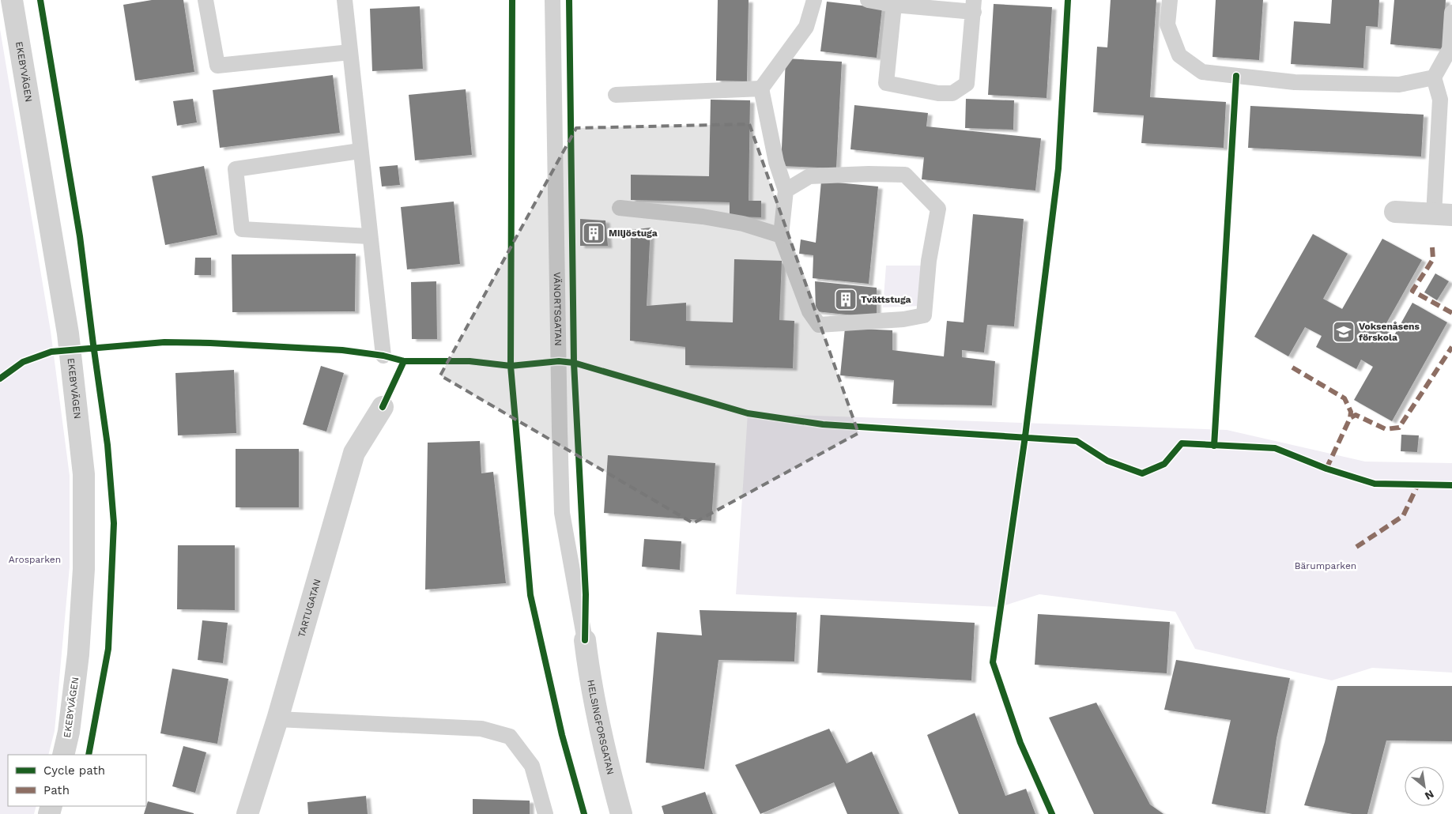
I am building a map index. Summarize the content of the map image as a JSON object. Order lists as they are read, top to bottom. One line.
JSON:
{"streets":{"street":["EKEBYVÄGEN","TARTUGATAN","HELSINGFORSGATAN"],"lane":["VÄNORTSGATAN"]},"crossings":[["VÄNORTSGATAN","HELSINGFORSGATAN"]],"parks":["Arosparken","Bärumparken"],"places":{"building":["Miljöstuga","Tvättstuga"],"school or university":["Voksenåsens förskola"]},"legend":["Cycle path","Path"],"north":"bottom right"}
